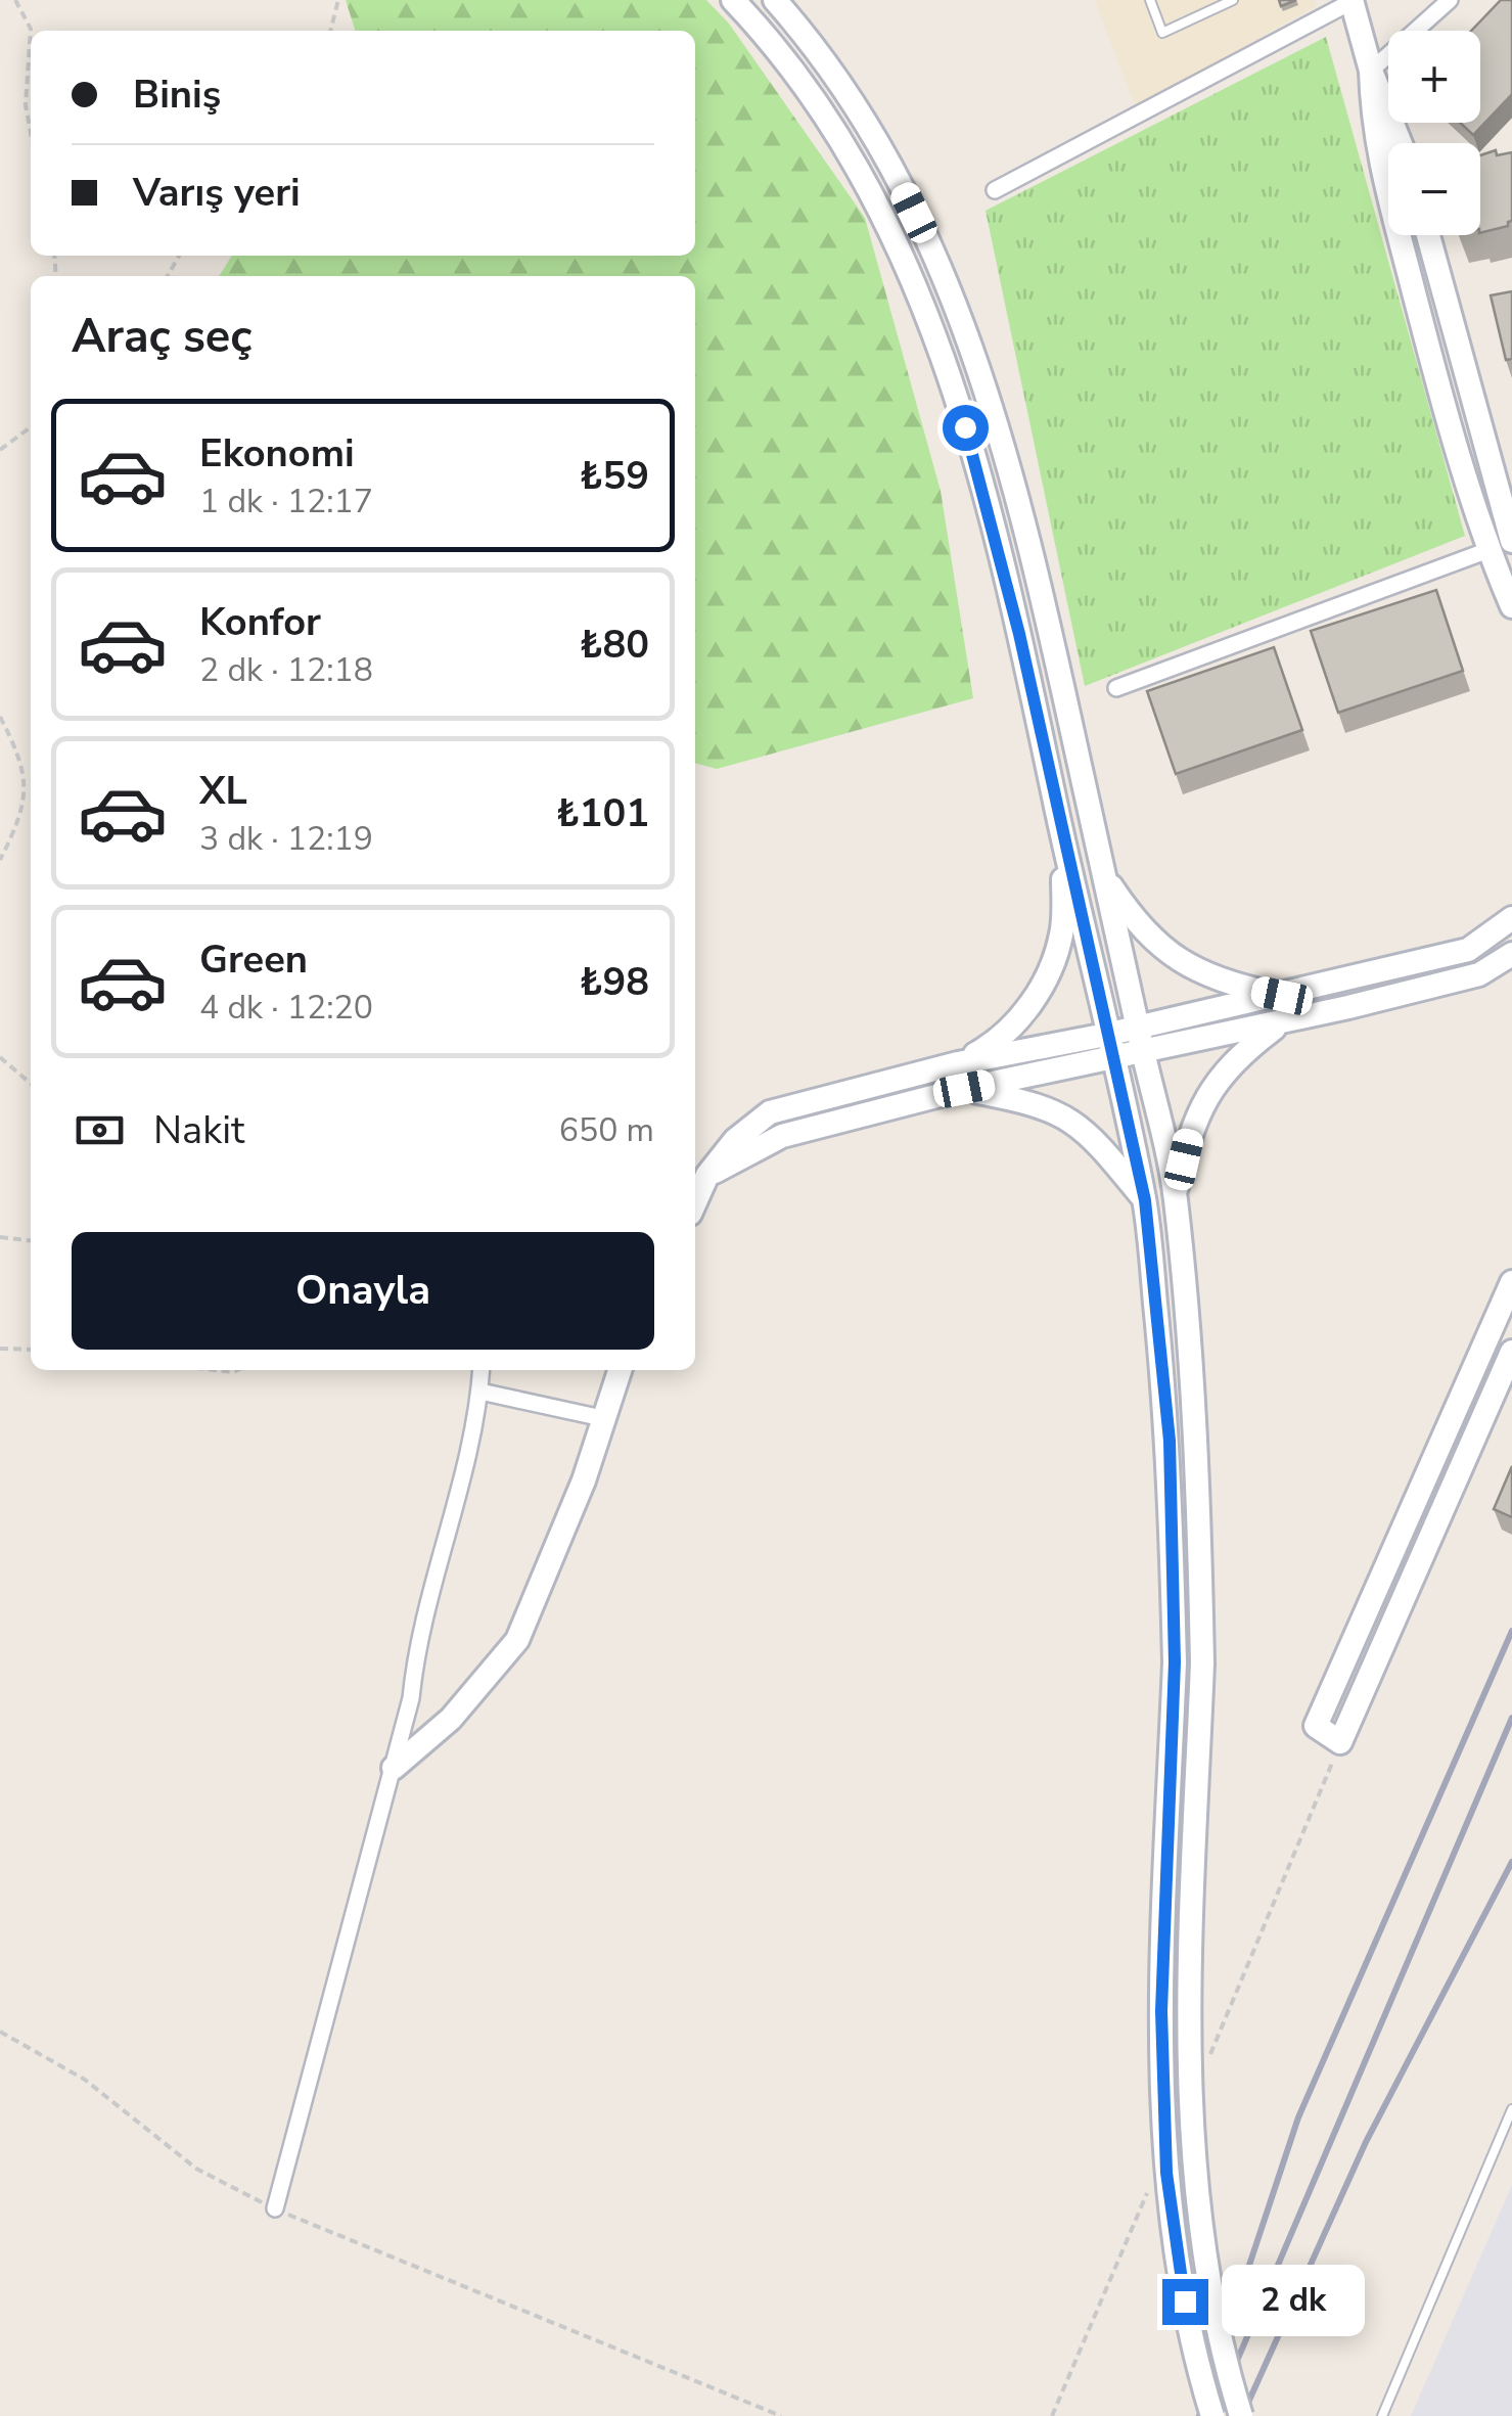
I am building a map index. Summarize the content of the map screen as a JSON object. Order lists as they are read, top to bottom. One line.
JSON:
{"page":{"map_buttons":["+","−"],"banner":["Biniş","Varış yeri"],"heading":"Araç seç","list":[{"name":"Ekonomi","note":"1 dk · 12:17","value":"₺59"},{"name":"Konfor","note":"2 dk · 12:18","value":"₺80"},{"name":"XL","note":"3 dk · 12:19","value":"₺101"},{"name":"Green","note":"4 dk · 12:20","value":"₺98"}],"pay":["Nakit","650 m"],"buttons":"Onayla","bubble":"2 dk"}}
